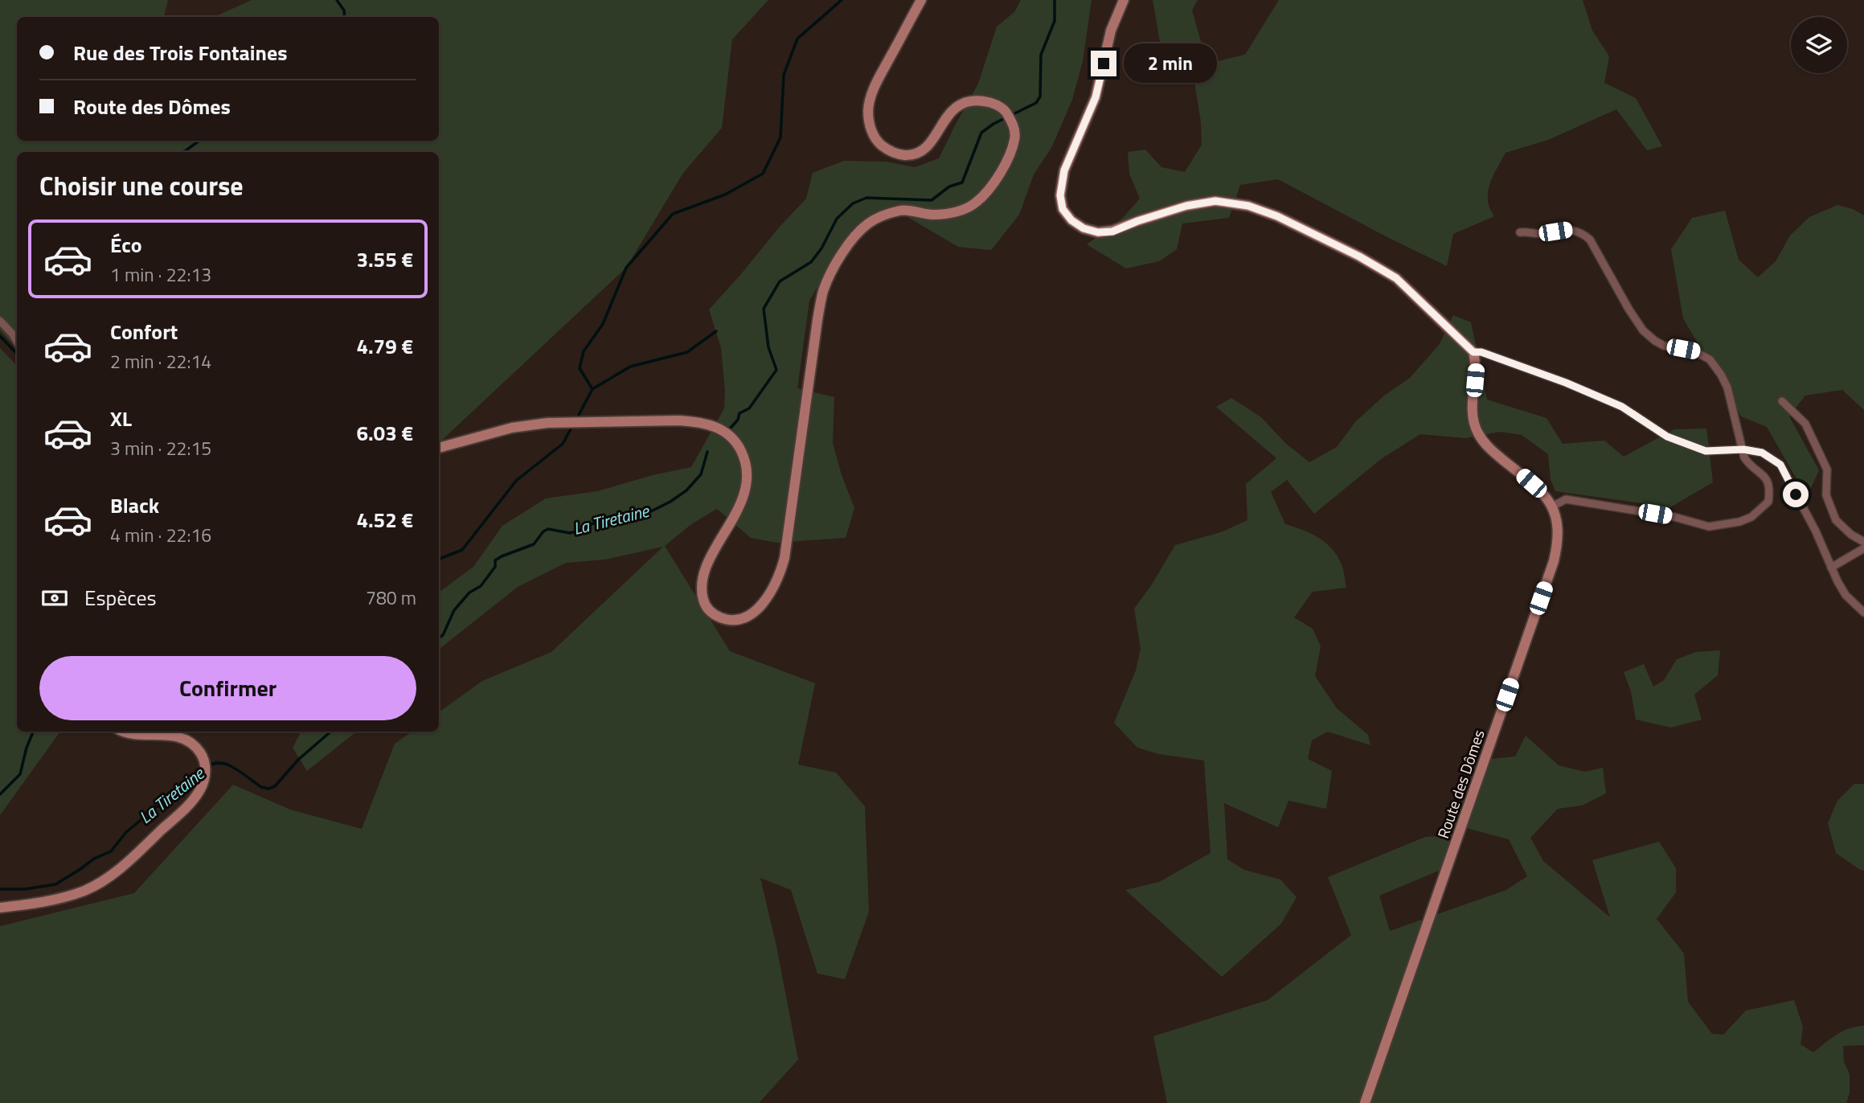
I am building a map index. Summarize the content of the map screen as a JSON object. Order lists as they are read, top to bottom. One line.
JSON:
{"streets":{"main road":["Route des Dômes"]},"water":["La Tiretaine"],"page":{"banner":["Rue des Trois Fontaines","Route des Dômes"],"bubble":"2 min","heading":"Choisir une course","list":[{"name":"Éco","note":"1 min · 22:13","value":"3.55 €"},{"name":"Confort","note":"2 min · 22:14","value":"4.79 €"},{"name":"XL","note":"3 min · 22:15","value":"6.03 €"},{"name":"Black","note":"4 min · 22:16","value":"4.52 €"}],"pay":["Espèces","780 m"],"buttons":"Confirmer"}}
